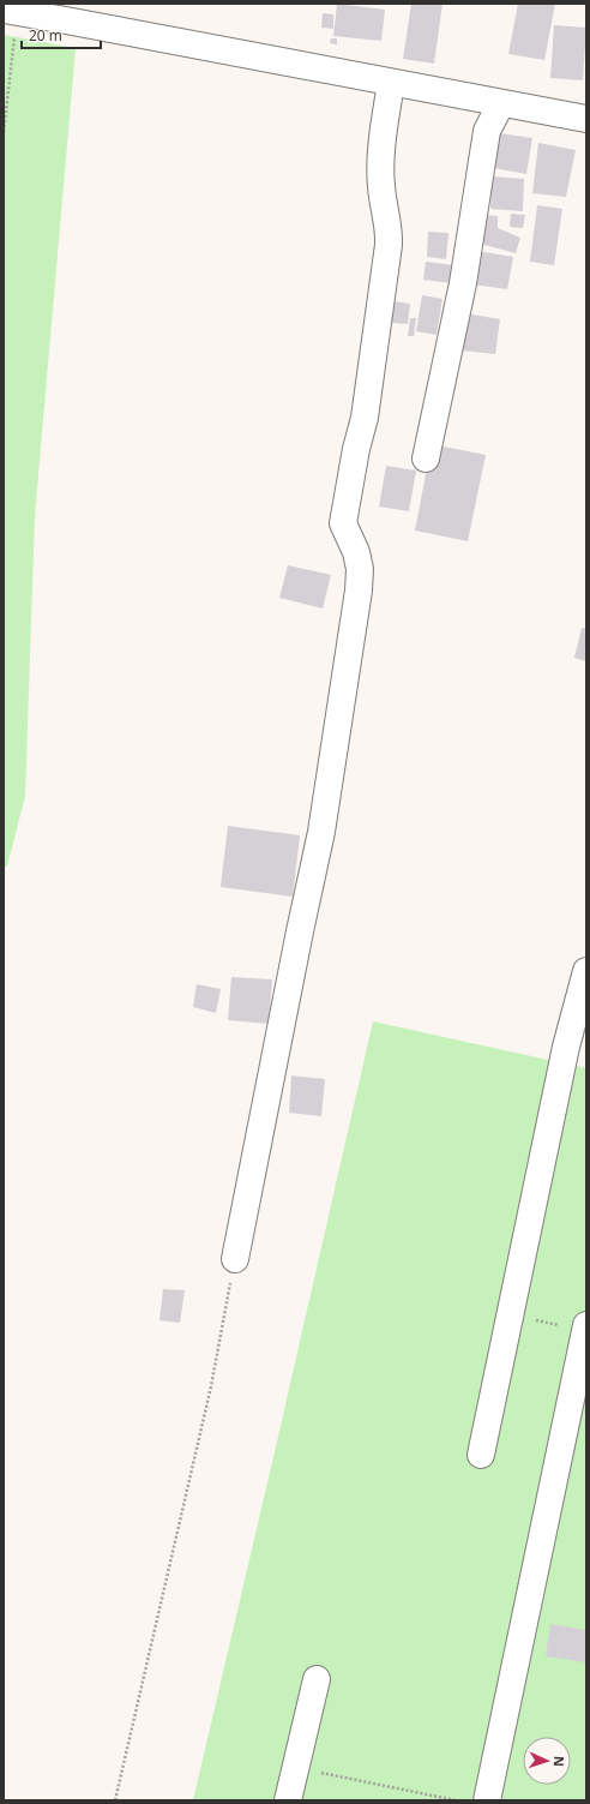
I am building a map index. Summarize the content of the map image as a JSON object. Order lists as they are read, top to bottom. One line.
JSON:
{"scale_bar":"20 m","north":"right"}
